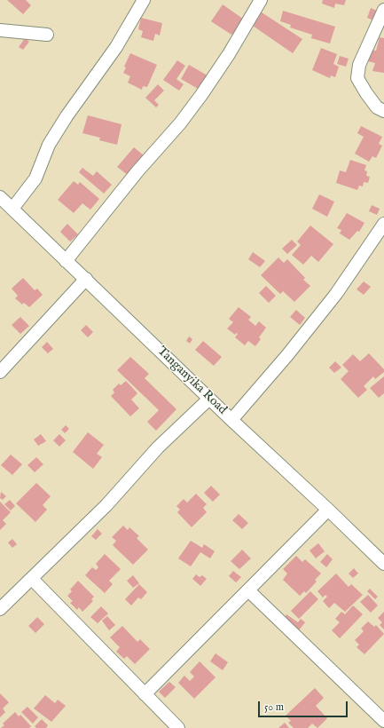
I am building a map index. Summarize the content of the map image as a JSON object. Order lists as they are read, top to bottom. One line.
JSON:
{"streets":{"street":["Tanganyika Road"]},"scale_bar":"50 m"}
